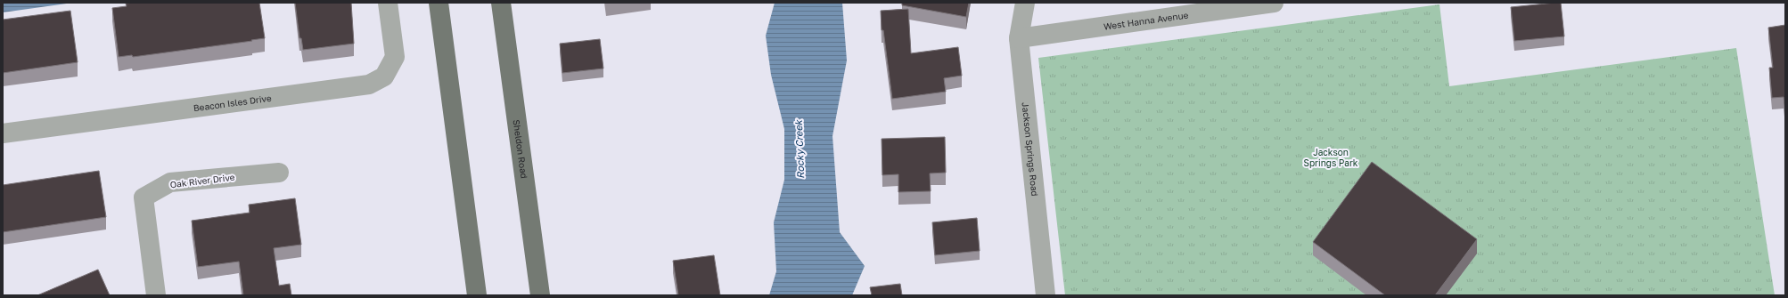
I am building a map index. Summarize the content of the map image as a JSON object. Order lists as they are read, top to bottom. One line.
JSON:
{"streets":{"main road":["Sheldon Road"],"street":["West Hanna Avenue","Beacon Isles Drive","Jackson Springs Road","Oak River Drive"]},"crossings":[["West Hanna Avenue","Jackson Springs Road"]],"water":["Rocky Creek"],"parks":["Jackson Springs Park"]}
